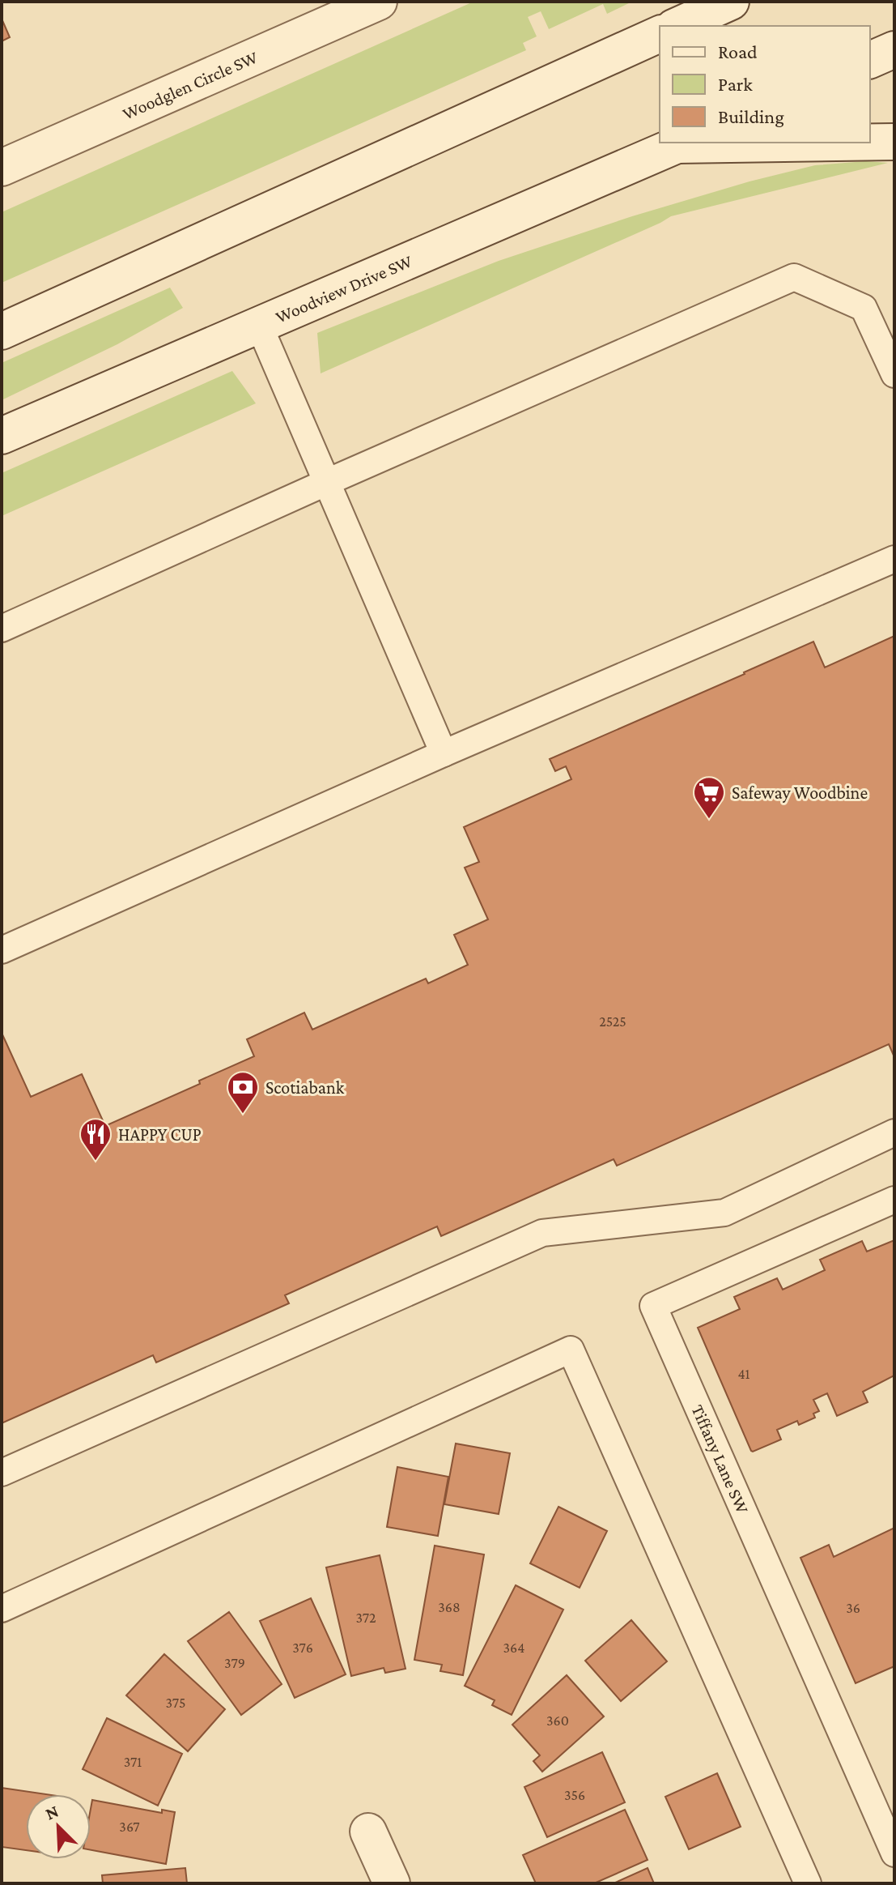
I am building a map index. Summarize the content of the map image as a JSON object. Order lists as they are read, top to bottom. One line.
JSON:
{"streets":{"street":["Woodglen Circle SW","Woodview Drive SW"],"lane":["Tiffany Lane SW"]},"places":{"supermarket":["Safeway Woodbine"],"bank":["Scotiabank"],"restaurant":["HAPPY CUP"]},"house_numbers":["2525","41","368","36","372","376","364","379","375","360","371","356","367"],"legend":["Road","Park","Building"],"north":"top left"}
